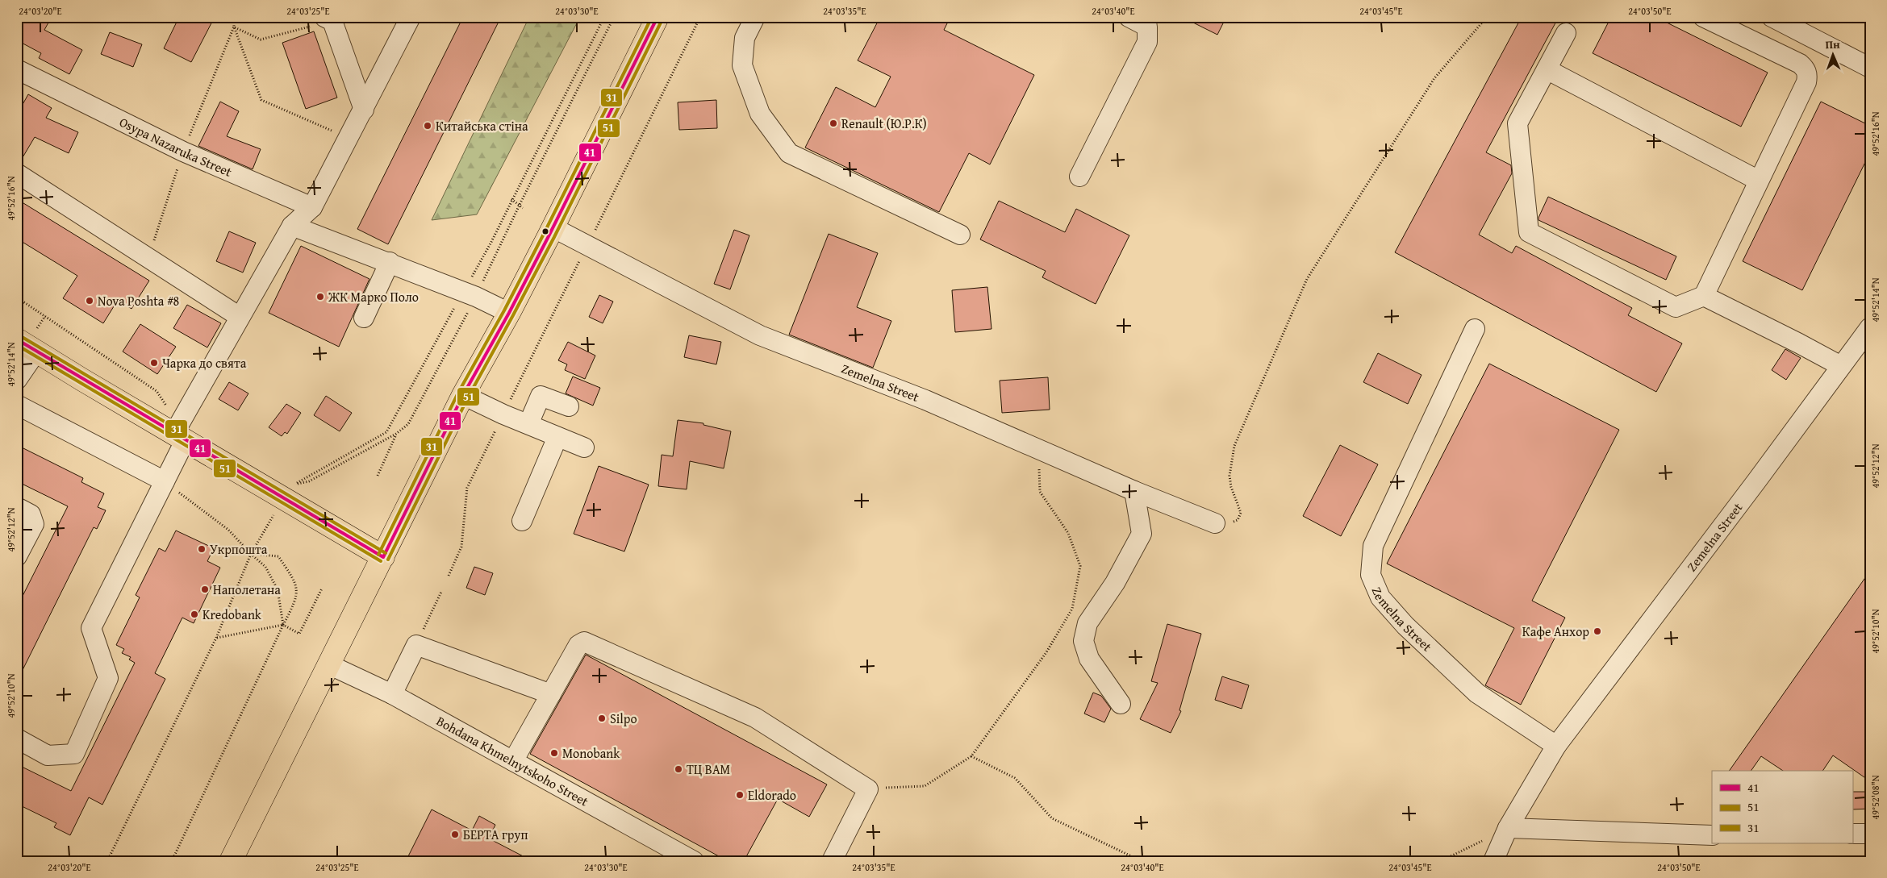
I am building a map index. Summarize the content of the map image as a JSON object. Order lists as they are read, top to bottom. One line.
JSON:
{"streets":{"street":["Osypa Nazaruka Street","Zemelna Street","Bohdana Khmelnytskoho Street"]},"places":["Renault (Ю.Р.К)","Китайська стіна","ЖК Марко Поло","Nova Poshta #8","Чарка до свята","Укрпошта","Наполетана","Kredobank","Кафе Анхор","Silpo","Monobank","ТЦ ВАМ","Eldorado","БЕРТА груп"],"lines":["transit line 41","transit line 31","transit line 51"],"legend":["41","51","31"],"north":"top","coordinates":["24°03'20\"E","24°03'25\"E","24°03'30\"E","24°03'35\"E","24°03'40\"E","24°03'45\"E","24°03'50\"E","49°52'16\"N","49°52'14\"N","49°52'12\"N","49°52'10\"N","49°52'08\"N"]}
